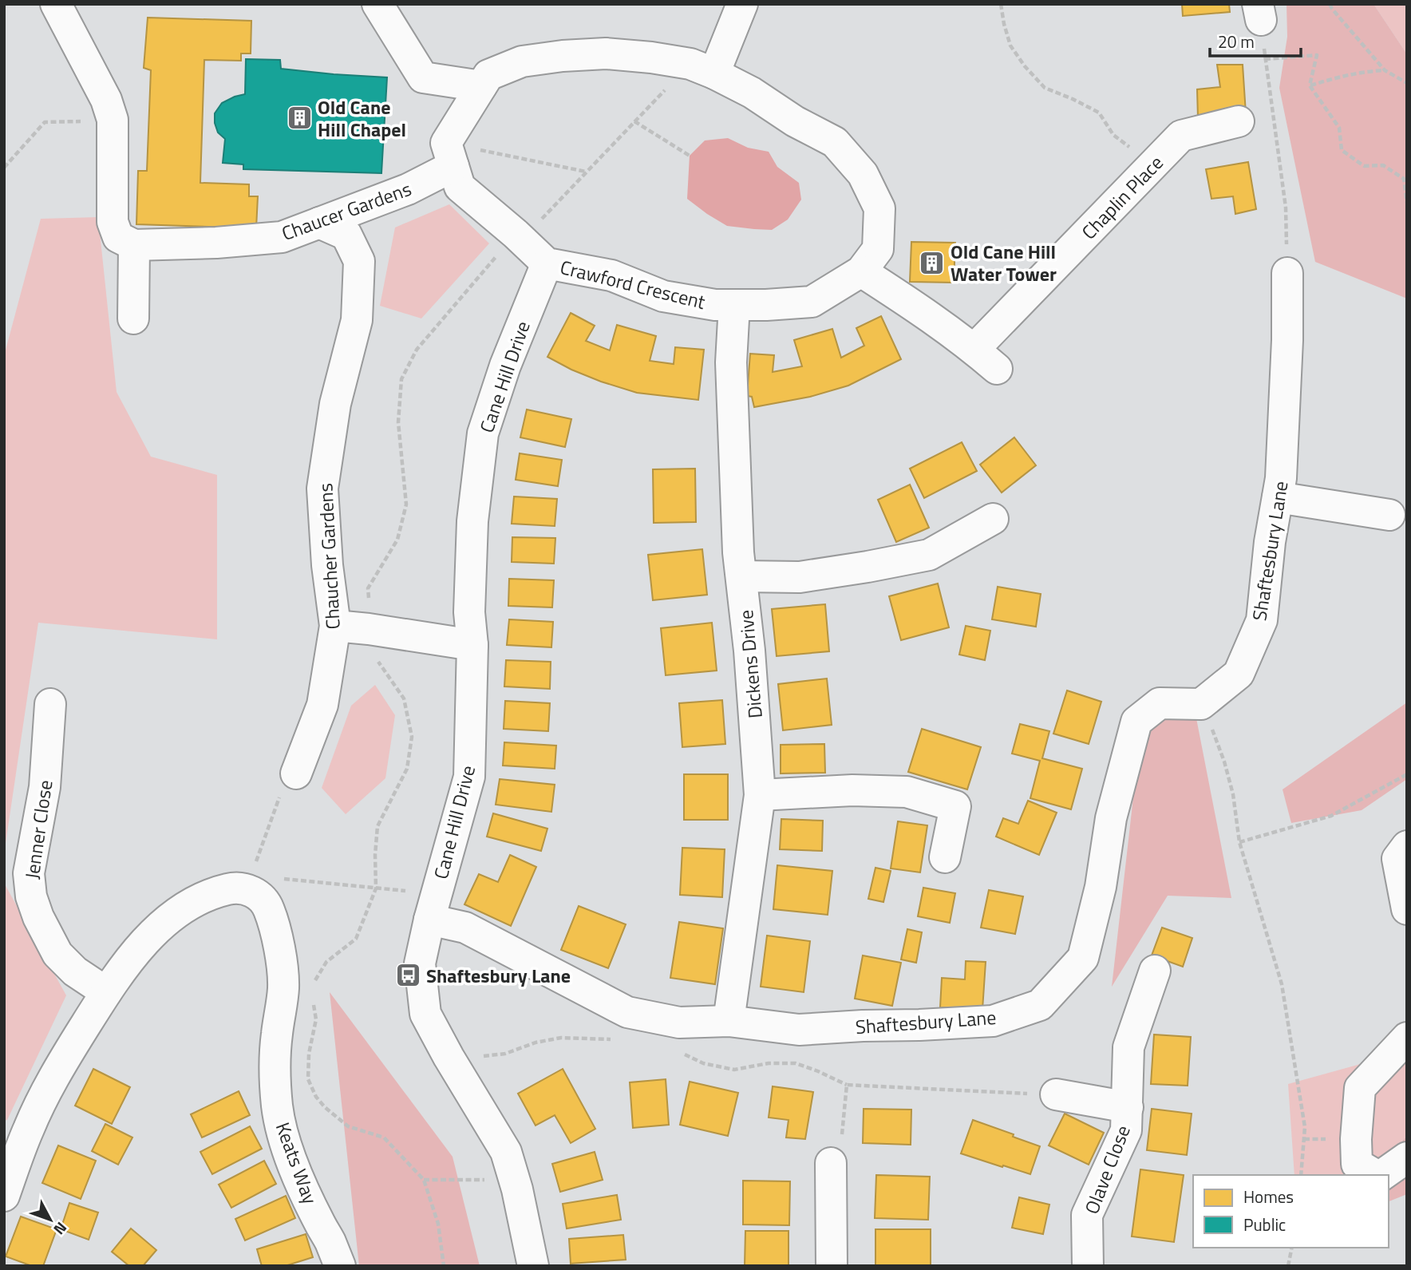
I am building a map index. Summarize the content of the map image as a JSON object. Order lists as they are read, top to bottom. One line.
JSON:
{"streets":{"street":["Chaplin Place","Chaucer Gardens","Crawford Crescent","Cane Hill Drive","Shaftesbury Lane","Chaucher Gardens","Dickens Drive","Jenner Close","Keats Way","Olave Close"]},"crossings":[["Chaucer Gardens","Crawford Crescent"],["Chaucer Gardens","Chaucher Gardens"],["Crawford Crescent","Cane Hill Drive"],["Crawford Crescent","Dickens Drive"],["Cane Hill Drive","Shaftesbury Lane"],["Shaftesbury Lane","Dickens Drive"]],"places":{"building":["Old Cane Hill Chapel","Old Cane Hill Water Tower"],"bus stop":["Shaftesbury Lane"]},"legend":["Homes","Public"],"scale_bar":"20 m","north":"bottom right"}
